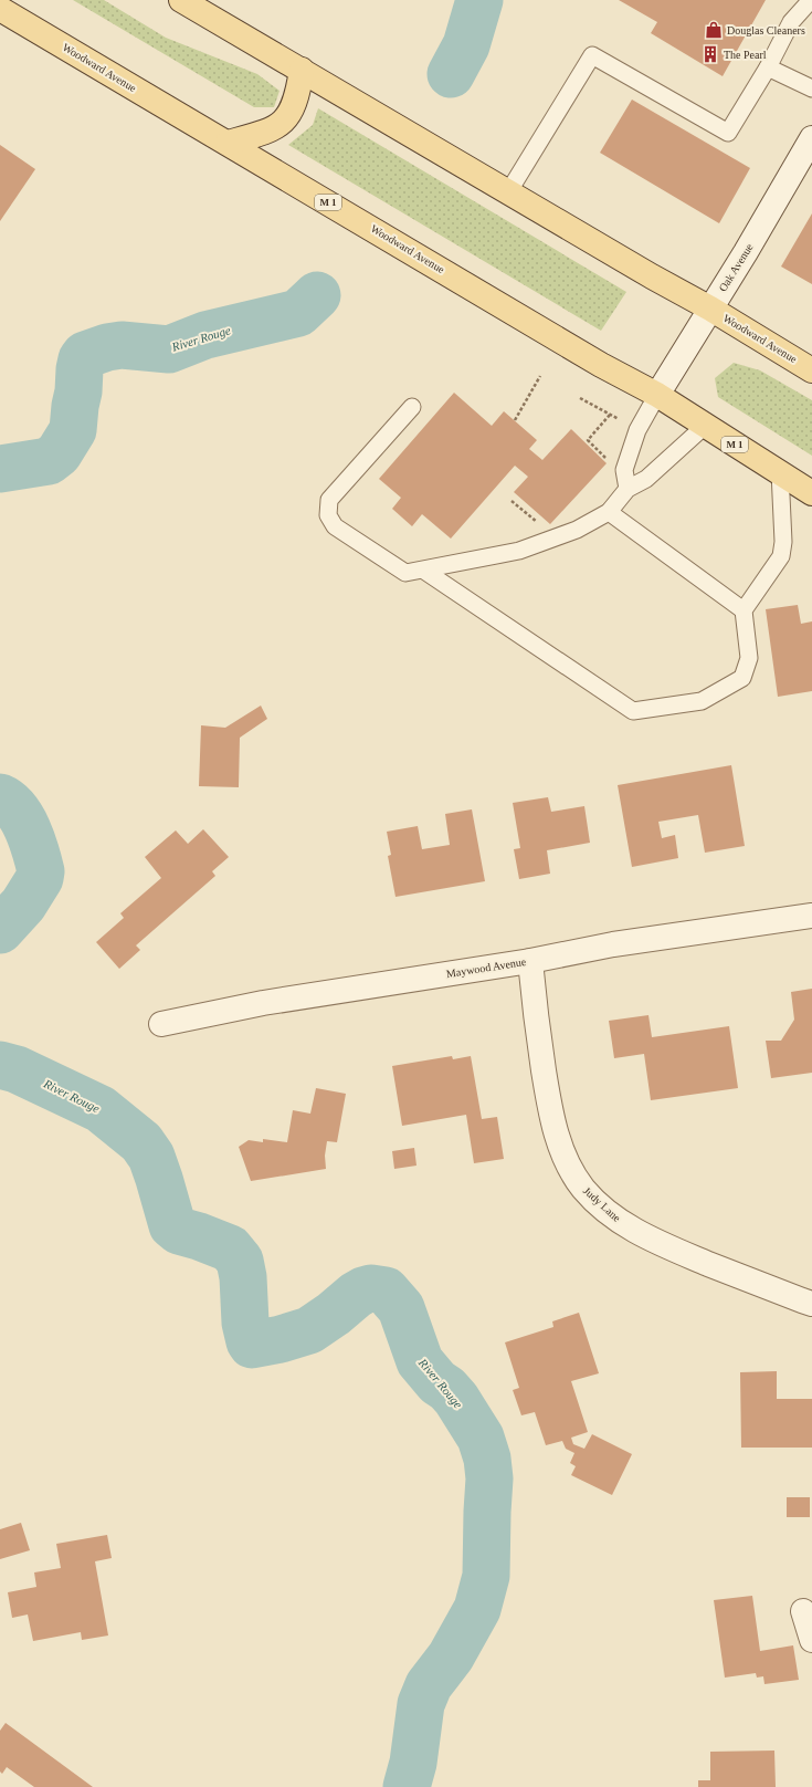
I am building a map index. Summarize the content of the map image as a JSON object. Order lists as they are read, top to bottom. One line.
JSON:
{"streets":{"main road":["Woodward Avenue","M 1"],"street":["Oak Avenue","Maywood Avenue","Judy Lane"]},"crossings":[["Woodward Avenue","Oak Avenue"],["Maywood Avenue","Judy Lane"]],"water":["River Rouge"],"places":{"shop":["Douglas Cleaners"],"building":["The Pearl"]}}
